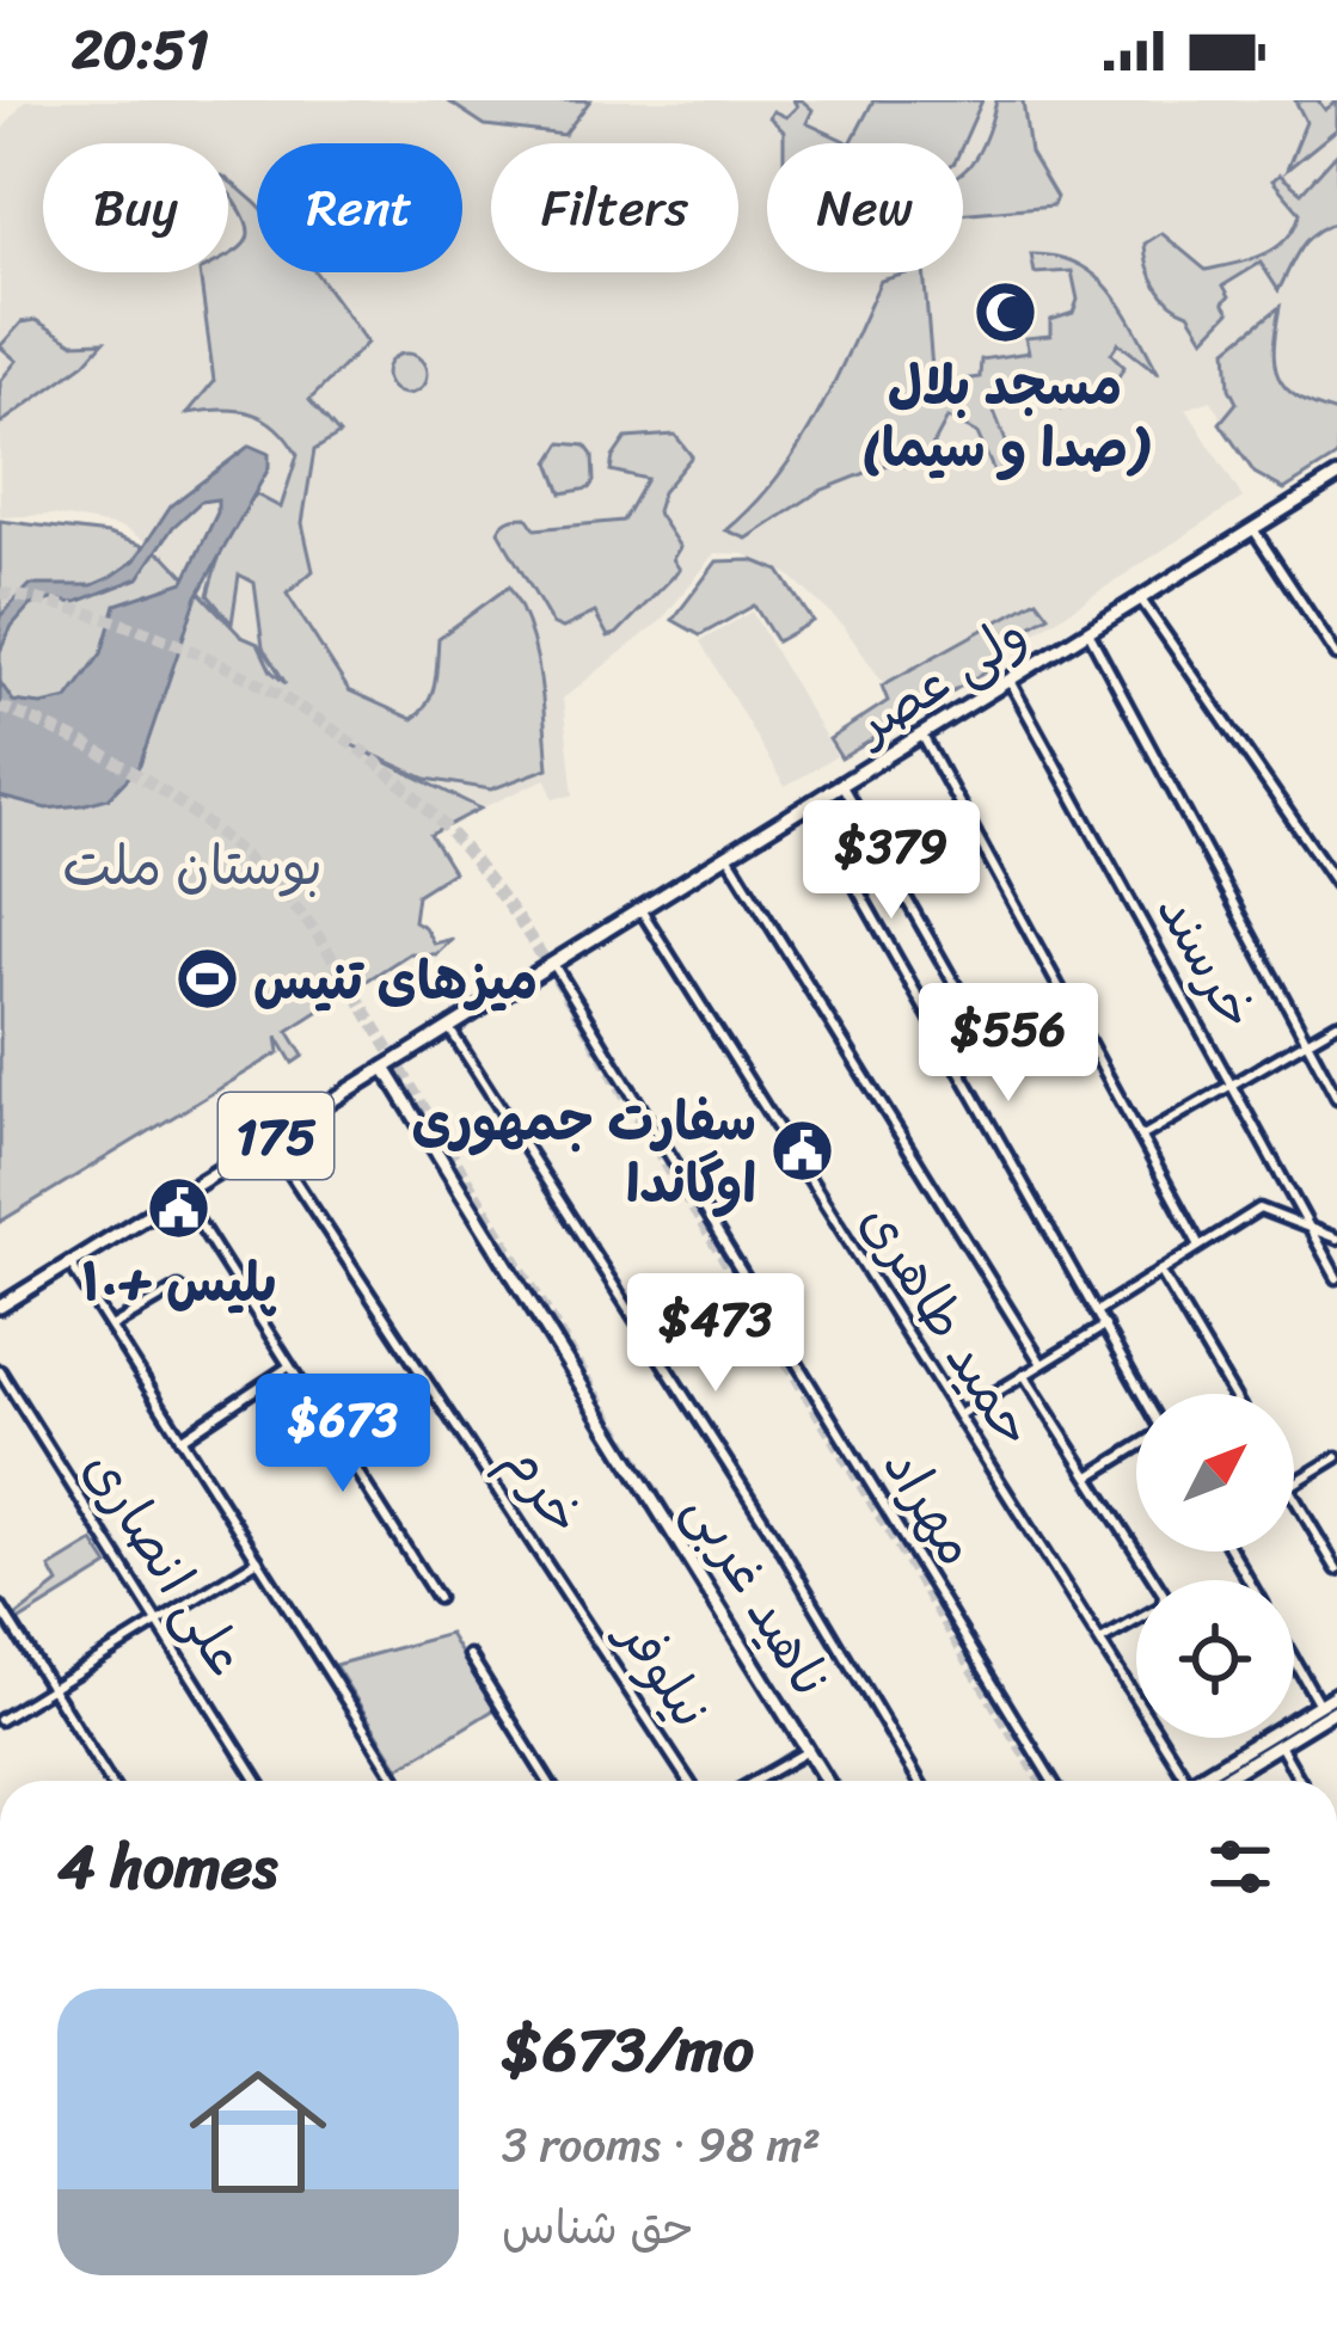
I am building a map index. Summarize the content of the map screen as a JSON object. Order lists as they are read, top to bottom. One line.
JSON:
{"streets":{"main road":["ولی عصر","175","ناهید غربی"],"street":["خرسند","حمید طاهری","خرم","مهراد","علی انصاری","نیلوفر"]},"crossings":[["ولی عصر","خرسند"],["ولی عصر","حمید طاهری"],["ولی عصر","خرم"],["ولی عصر","مهراد"],["ولی عصر","ناهید غربی"],["خرم","نیلوفر"]],"parks":["بوستان ملت"],"places":{"mosque":["مسجد بلال (صدا و سیما)"],"sports":["میزهای تنیس"],"public building":["سفارت جمهوری اوگاندا","پلیس +۱۰"]},"north":"top right","page":{"status":"20:51","chip":["Buy","Rent","Filters","New"],"price":["$379","$556","$473","$673"],"heading":"4 homes","list":[{"name":"$673/mo","note":"3 rooms · 98 m² · حق شناس"}]}}
